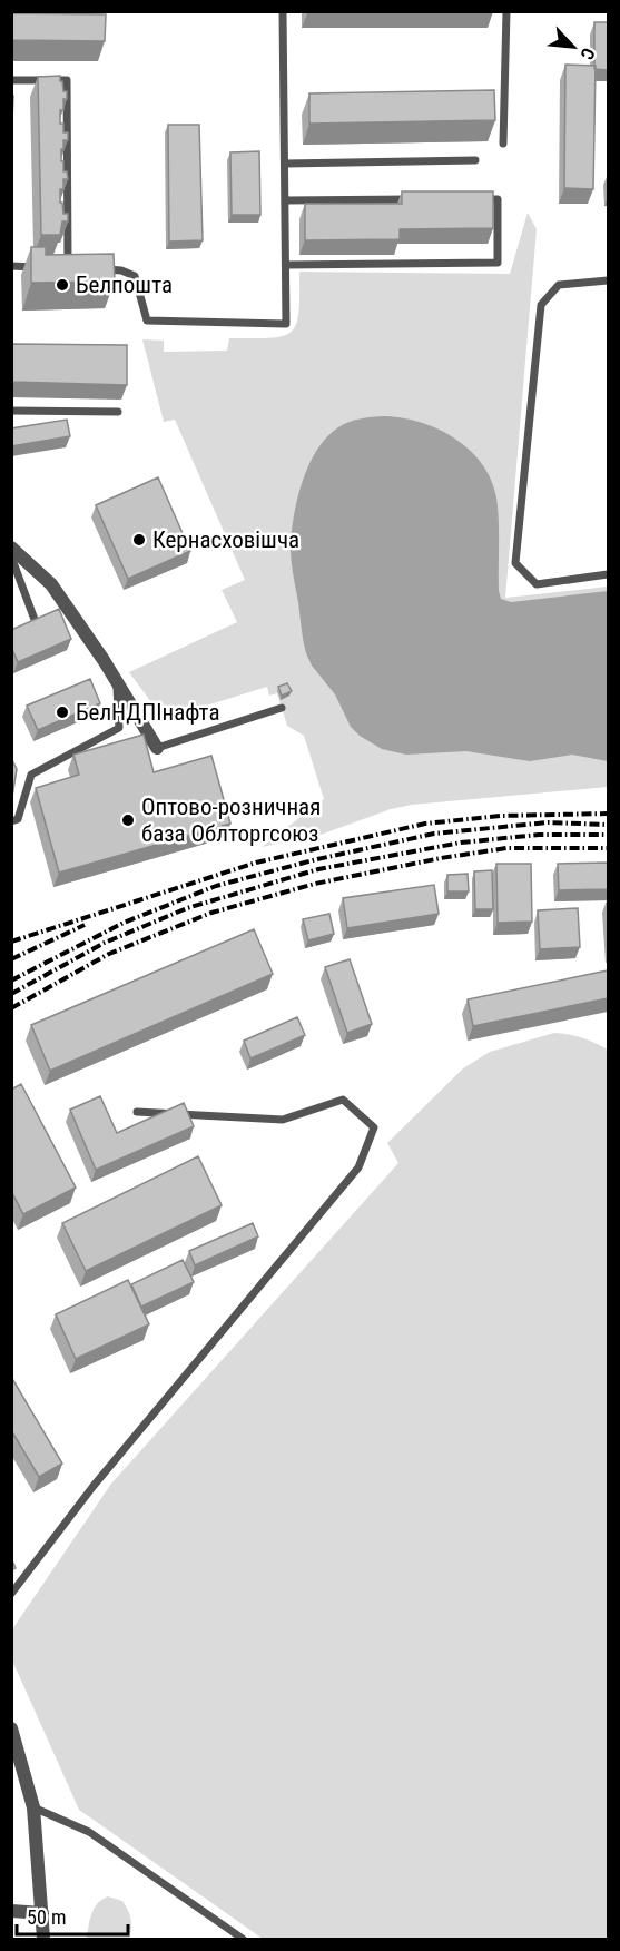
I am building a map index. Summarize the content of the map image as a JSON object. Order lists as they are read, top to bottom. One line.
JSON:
{"places":["Белпошта","Кернасховішча","БелНДПІнафта","Оптово-розничная база Облторгсоюз"],"scale_bar":"50 m","north":"bottom right"}
